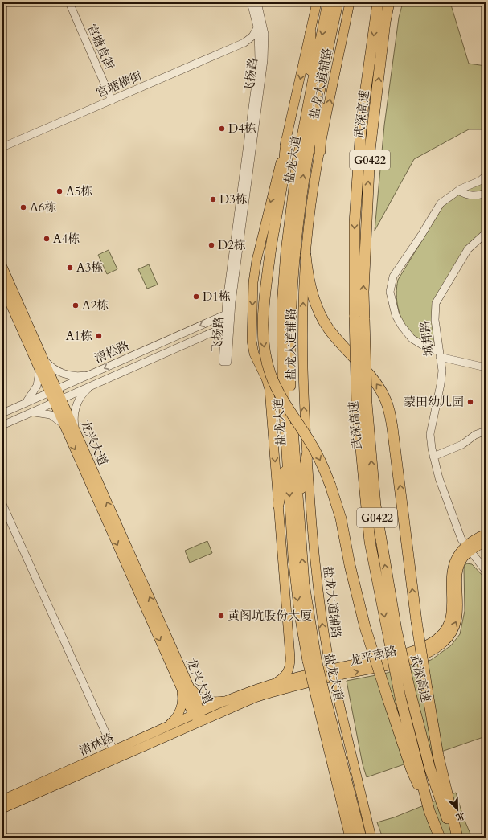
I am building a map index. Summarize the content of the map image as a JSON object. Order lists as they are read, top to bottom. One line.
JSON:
{"streets":{"highway":["武深高速","盐龙大道","G0422"],"main road":["盐龙大道辅路","龙兴大道","龙平南路","清林路"],"street":["官塘直街","飞扬路","官塘横街","城邦路","清松路"]},"crossings":[["官塘直街","官塘横街"],["飞扬路","官塘横街"],["飞扬路","清松路"],["城邦路","龙平南路"],["清松路","龙兴大道"],["龙兴大道","清林路"],["龙平南路","清林路"]],"places":["D4栋","A5栋","D3栋","A6栋","A4栋","D2栋","A3栋","D1栋","A2栋","A1栋","蒙田幼儿园","黄阁坑股份大厦"],"north":"bottom right"}
